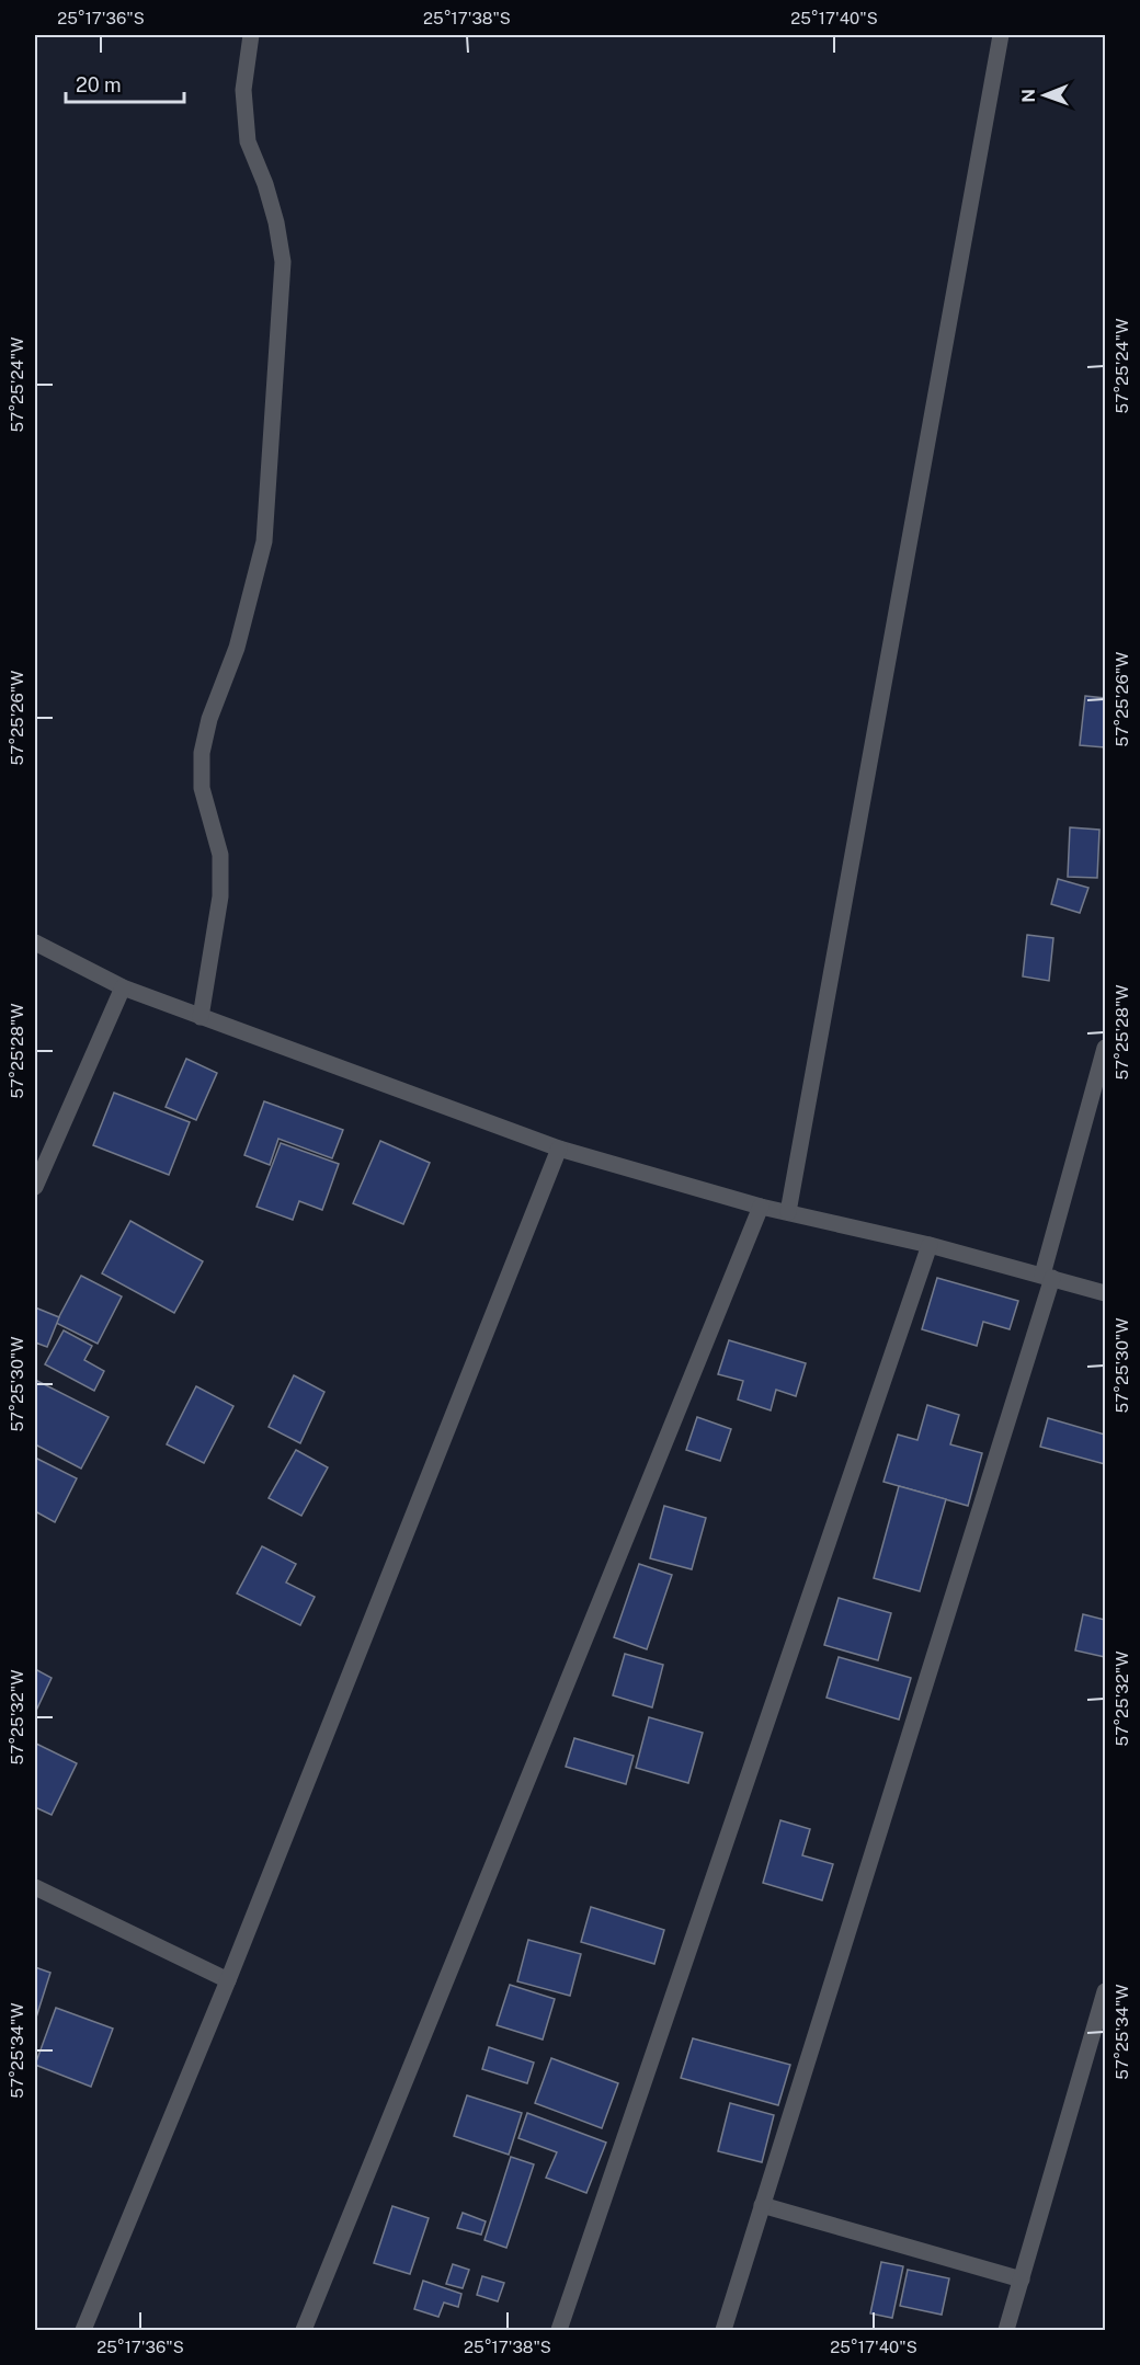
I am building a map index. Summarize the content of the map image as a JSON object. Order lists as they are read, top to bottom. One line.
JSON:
{"scale_bar":"20 m","north":"left","coordinates":["25°17'36\"S","25°17'38\"S","25°17'40\"S","57°25'24\"W","57°25'26\"W","57°25'28\"W","57°25'30\"W","57°25'32\"W","57°25'34\"W"]}
